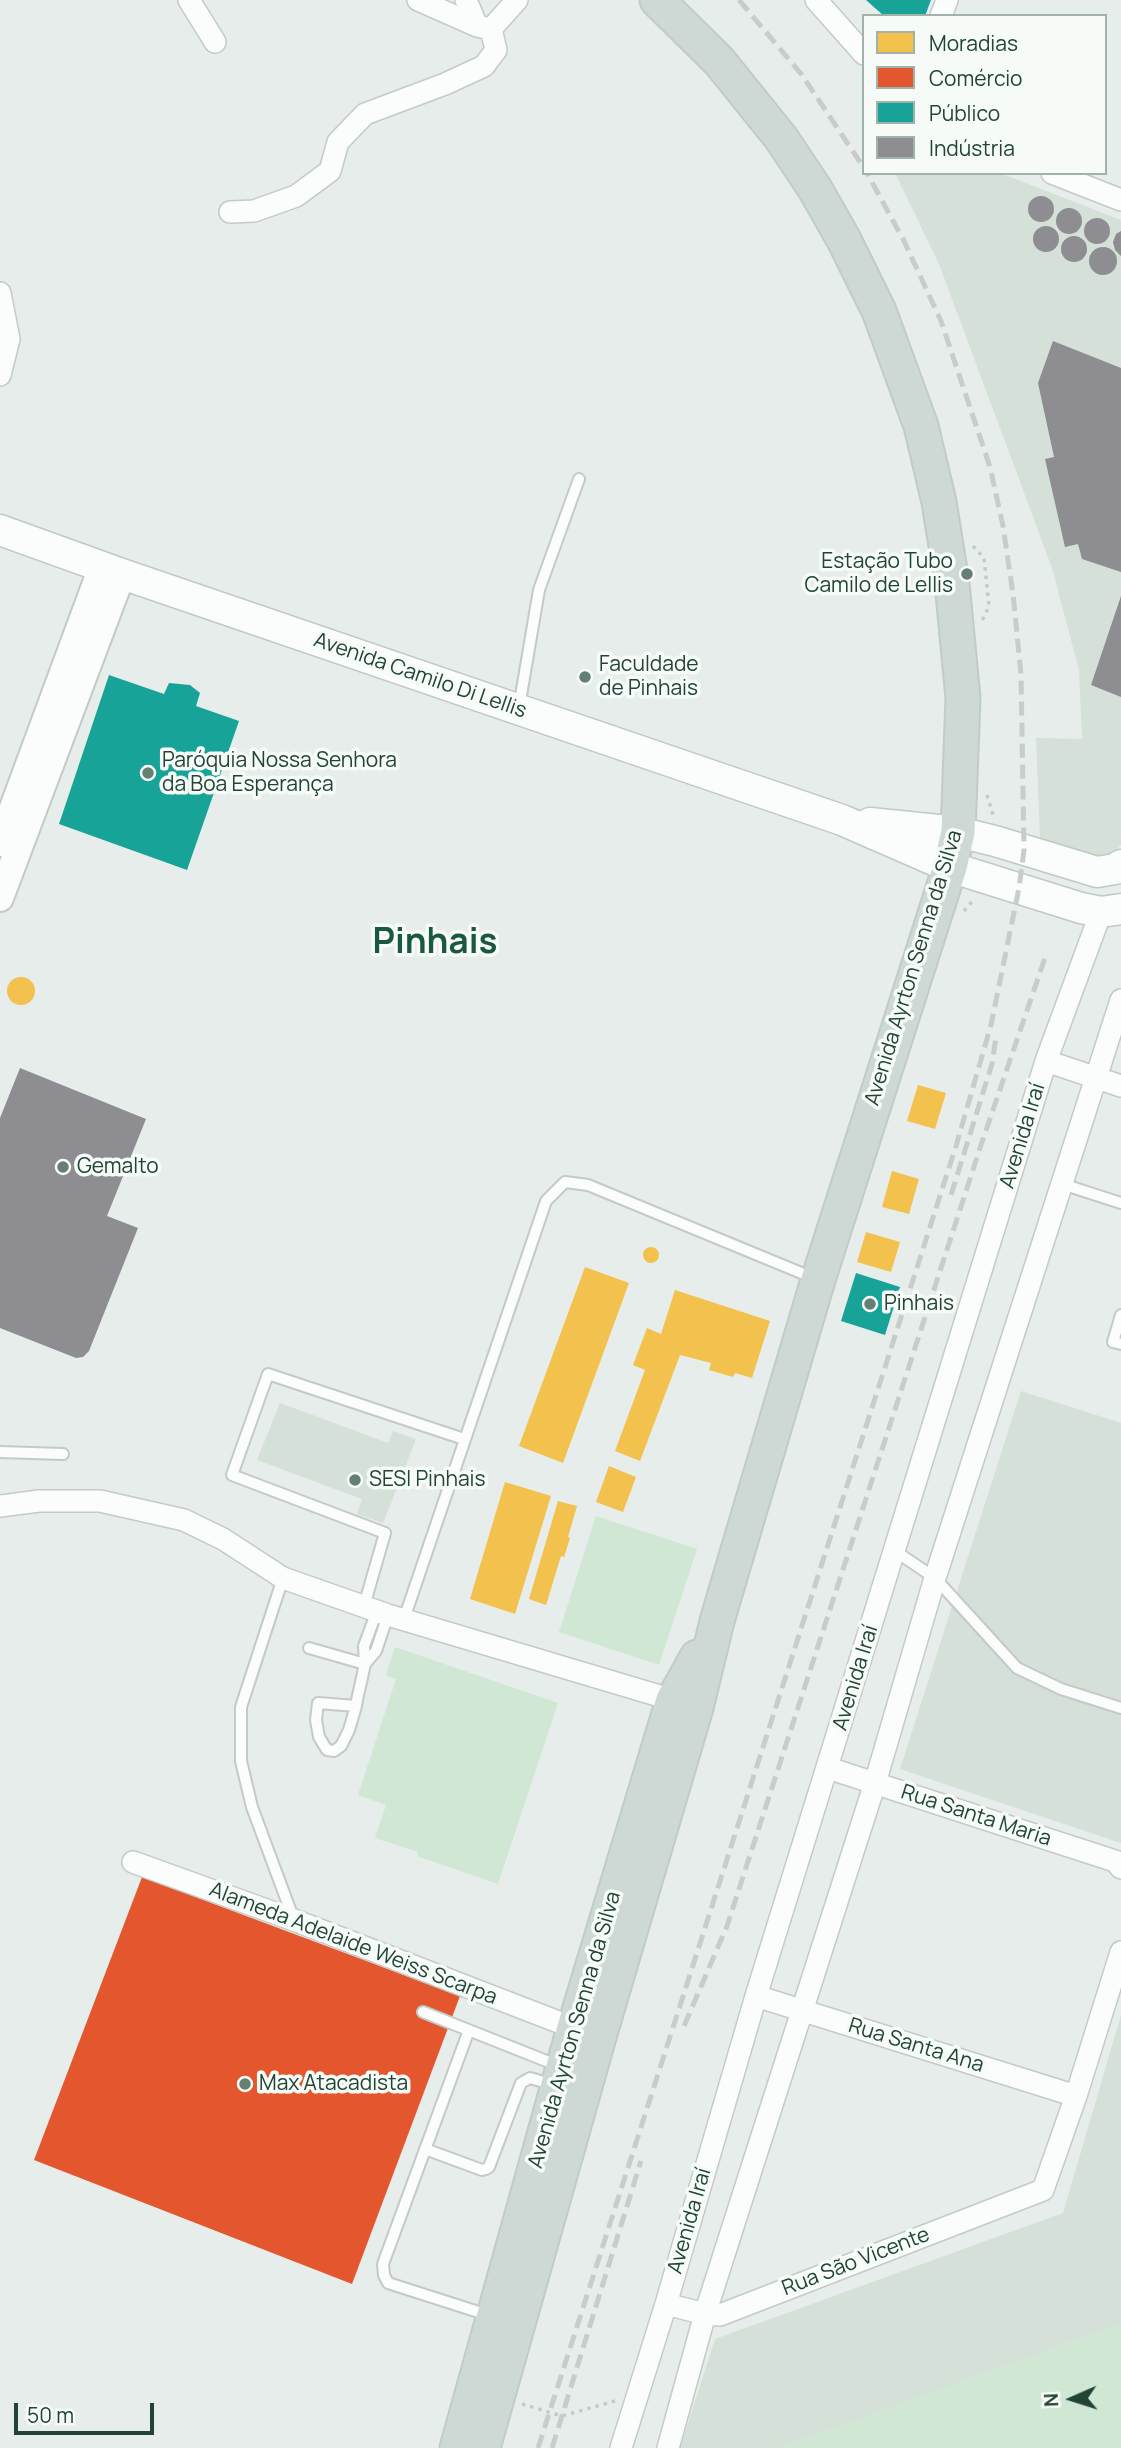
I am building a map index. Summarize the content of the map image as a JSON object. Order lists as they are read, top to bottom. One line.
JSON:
{"streets":{"main road":["Avenida Camilo Di Lellis","Avenida Ayrton Senna da Silva"],"street":["Avenida Iraí","Rua Santa Maria","Alameda Adelaide Weiss Scarpa","Rua Santa Ana","Rua São Vicente"]},"crossings":[["Avenida Camilo Di Lellis","Avenida Ayrton Senna da Silva"],["Avenida Camilo Di Lellis","Avenida Iraí"],["Avenida Ayrton Senna da Silva","Alameda Adelaide Weiss Scarpa"],["Avenida Iraí","Rua Santa Maria"],["Avenida Iraí","Rua Santa Ana"],["Avenida Iraí","Rua São Vicente"],["Rua Santa Ana","Rua São Vicente"]],"districts":["Pinhais"],"places":["Estação Tubo Camilo de Lellis","Faculdade de Pinhais","Paróquia Nossa Senhora da Boa Esperança","Gemalto","Pinhais","SESI Pinhais","Max Atacadista"],"legend":["Moradias","Comércio","Público","Indústria"],"scale_bar":"50 m","north":"left"}
